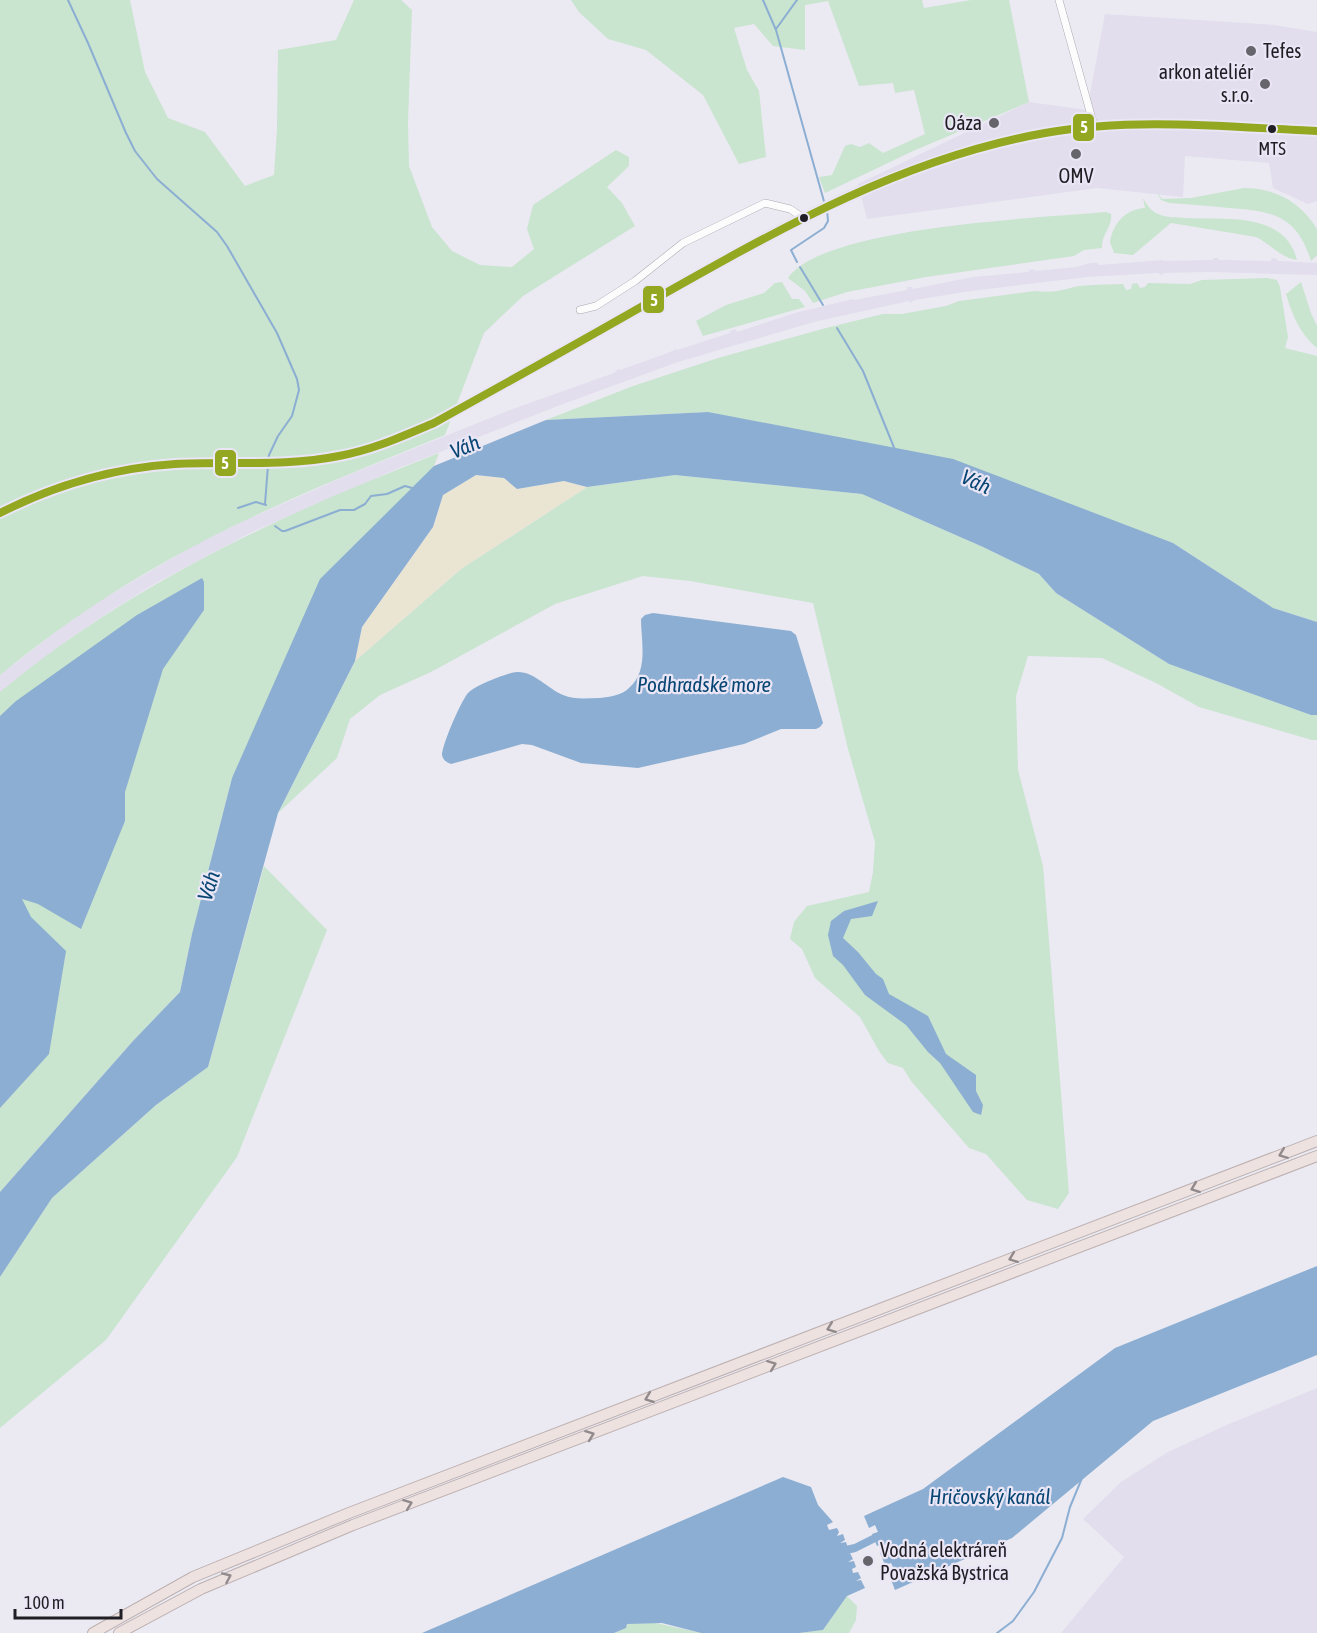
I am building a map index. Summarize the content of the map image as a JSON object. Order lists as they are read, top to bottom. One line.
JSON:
{"water":["Váh","Podhradské more","Hričovský kanál"],"places":["Tefes","arkon ateliér s.r.o.","Oáza","MTS","OMV","Vodná elektráreň Považská Bystrica"],"lines":["transit line 5"],"scale_bar":"100 m"}
